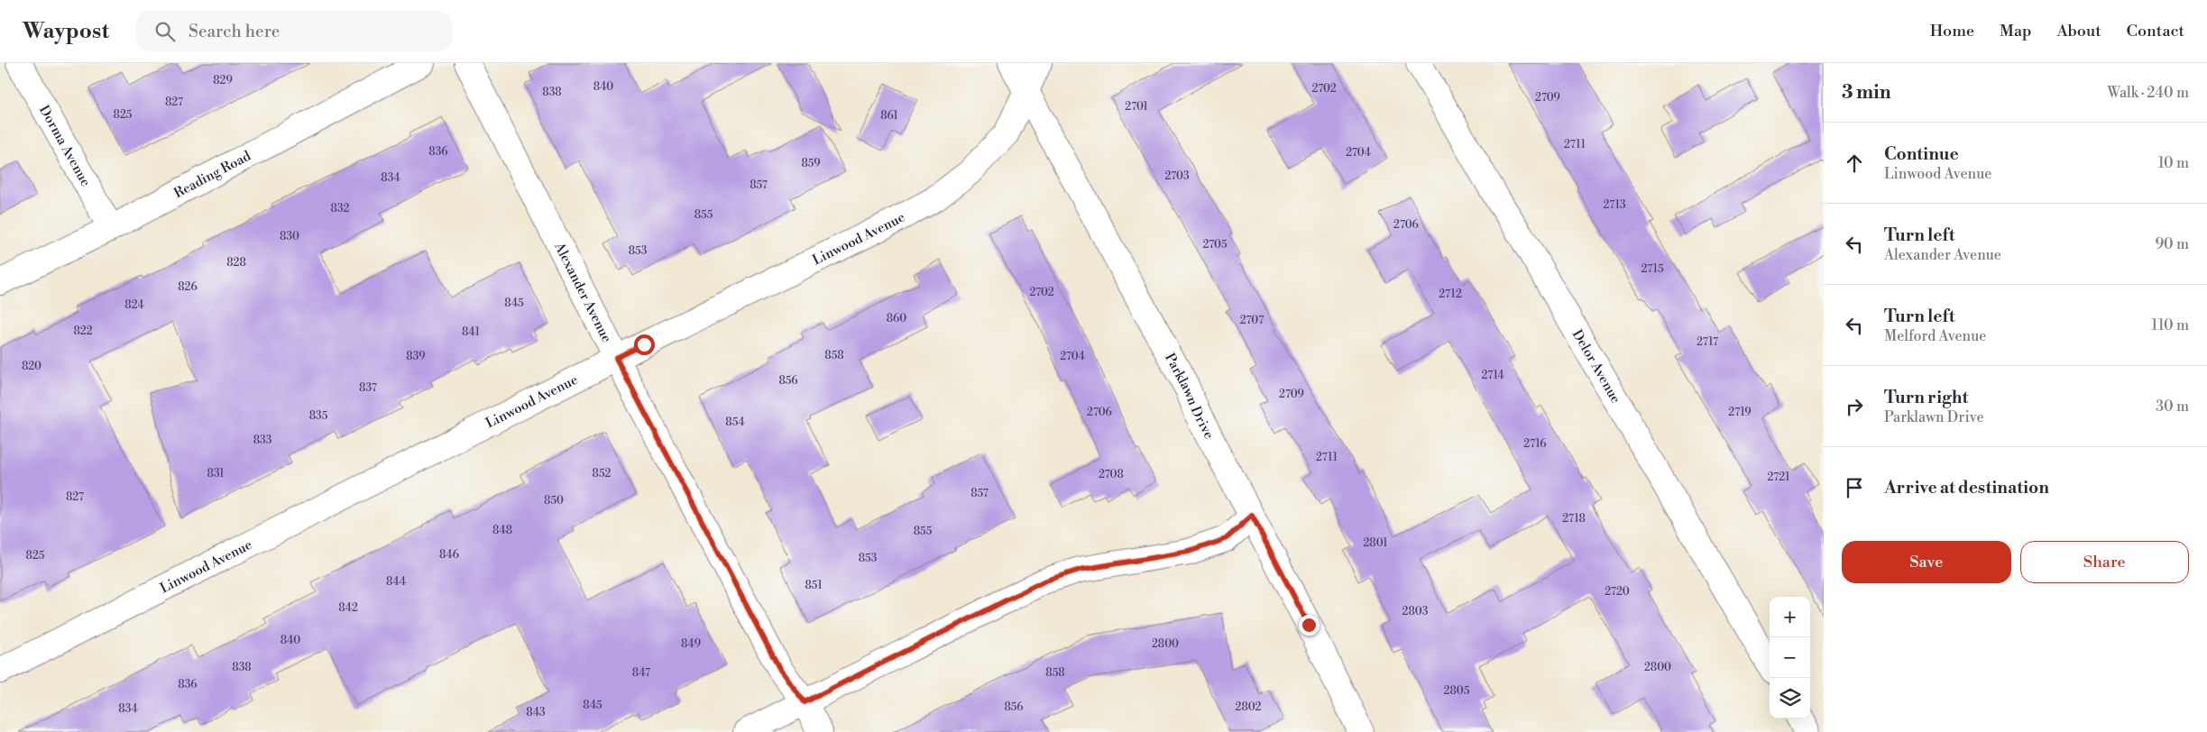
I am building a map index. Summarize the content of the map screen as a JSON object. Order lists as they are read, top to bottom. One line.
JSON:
{"streets":{"street":["Dorma Avenue","Reading Road","Linwood Avenue","Alexander Avenue","Delor Avenue","Parklawn Drive"]},"crossings":[["Dorma Avenue","Reading Road"],["Linwood Avenue","Alexander Avenue"],["Linwood Avenue","Parklawn Drive"]],"house_numbers":["829","840","2702","838","2709","827","2701","825","861","2711","836","2704","859","2703","834","857","2713","832","855","2706","830","2705","853","828","2715","826","2702","2712","845","824","860","2707","822","841","2717","858","839","2704","820","2714","856","837","2709","2706","2719","835","854","833","2716","2711","831","852","2708","2721","857","827","850","2718","848","855","2801","846","825","853","844","851","2720","842","2803","840","849","2800","838","2800","847","858","836","2805","845","856","2802","834","843"],"page":{"header":"Waypost","search":"Search here","nav":["Home","Map","About","Contact"],"heading":["3 min","Walk · 240 m"],"list":[["Continue","Linwood Avenue","10 m"],["Turn left","Alexander Avenue","90 m"],["Turn left","Melford Avenue","110 m"],["Turn right","Parklawn Drive","30 m"],"Arrive at destination"],"buttons":["Save","Share"],"map_buttons":["+","−"]}}
